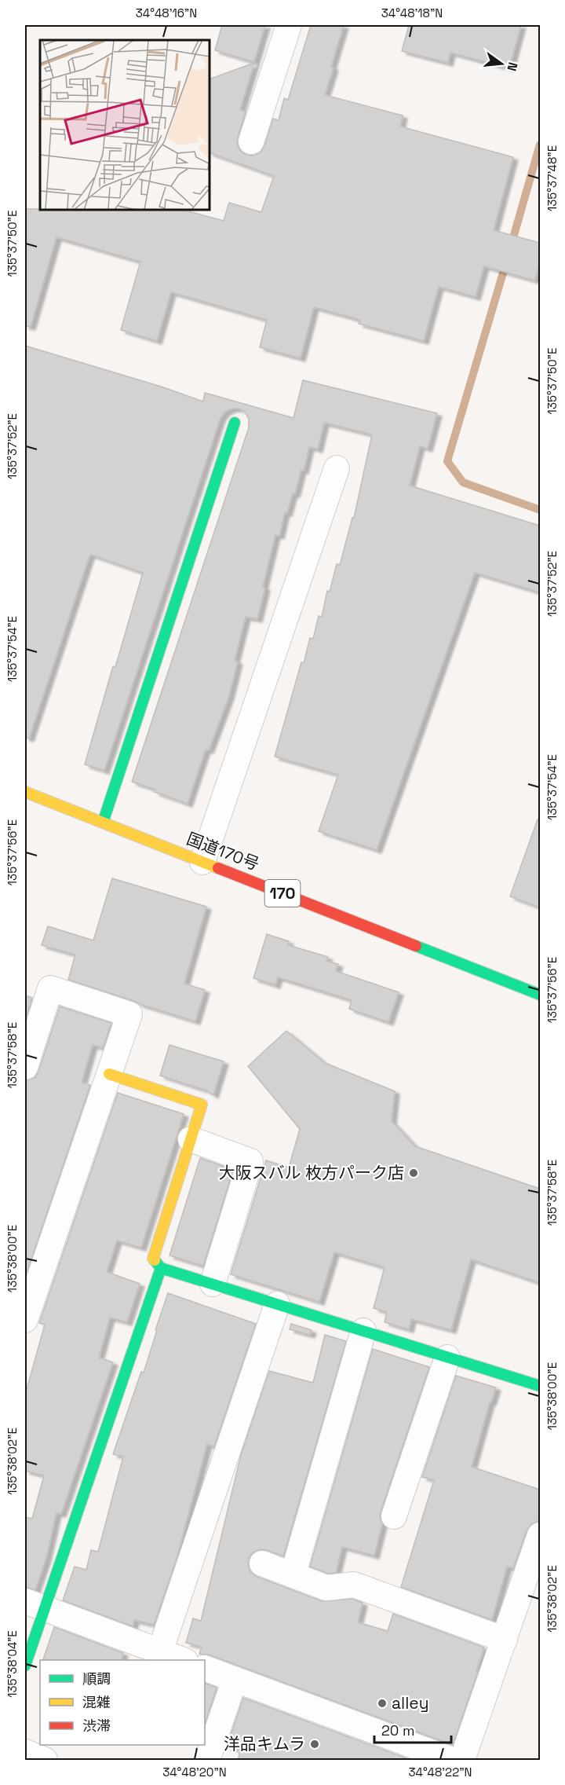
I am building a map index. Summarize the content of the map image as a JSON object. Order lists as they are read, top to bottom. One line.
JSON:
{"streets":{"main road":["国道170号","170"]},"places":["大阪スバル 枚方パーク店","alley","洋品キムラ"],"legend":["順調","混雑","渋滞"],"scale_bar":"20 m","north":"right","coordinates":["34°48'16\"N","34°48'18\"N","135°37'48\"E","135°37'50\"E","135°37'52\"E","135°37'54\"E","135°37'56\"E","135°37'58\"E","135°38'00\"E","135°38'02\"E","135°38'04\"E","34°48'20\"N","34°48'22\"N"]}
